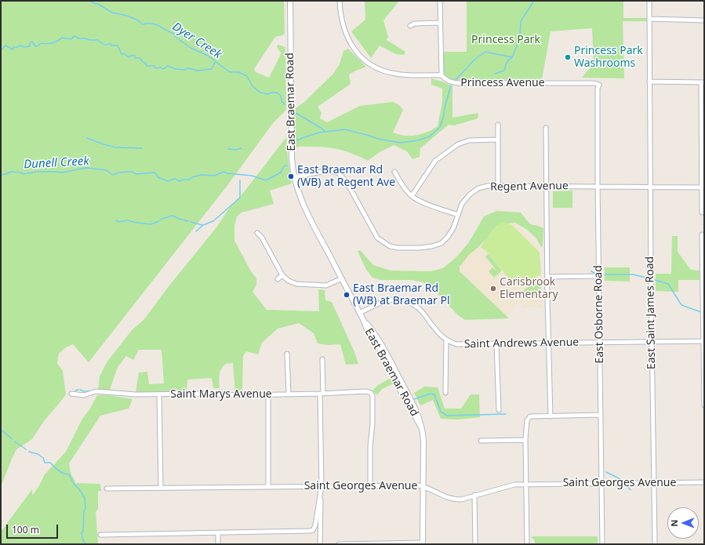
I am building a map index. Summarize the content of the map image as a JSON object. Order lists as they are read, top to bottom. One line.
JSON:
{"streets":{"street":["Princess Avenue","East Braemar Road","Regent Avenue","East Saint James Road","East Osborne Road","Saint Andrews Avenue","Saint Marys Avenue","Saint Georges Avenue"]},"crossings":[["Princess Avenue","East Osborne Road"],["East Braemar Road","Regent Avenue"],["East Braemar Road","Saint Georges Avenue"],["Regent Avenue","East Saint James Road"],["Regent Avenue","East Osborne Road"],["East Saint James Road","Saint Andrews Avenue"],["East Saint James Road","Saint Georges Avenue"],["East Osborne Road","Saint Andrews Avenue"],["East Osborne Road","Saint Georges Avenue"],["Saint Marys Avenue","Saint Georges Avenue"]],"water":["Dyer Creek","Dunell Creek"],"parks":["Princess Park"],"places":["Princess Park Washrooms","East Braemar Rd (WB) at Regent Ave","Carisbrook Elementary","East Braemar Rd (WB) at Braemar Pl"],"scale_bar":"100 m","north":"left"}
